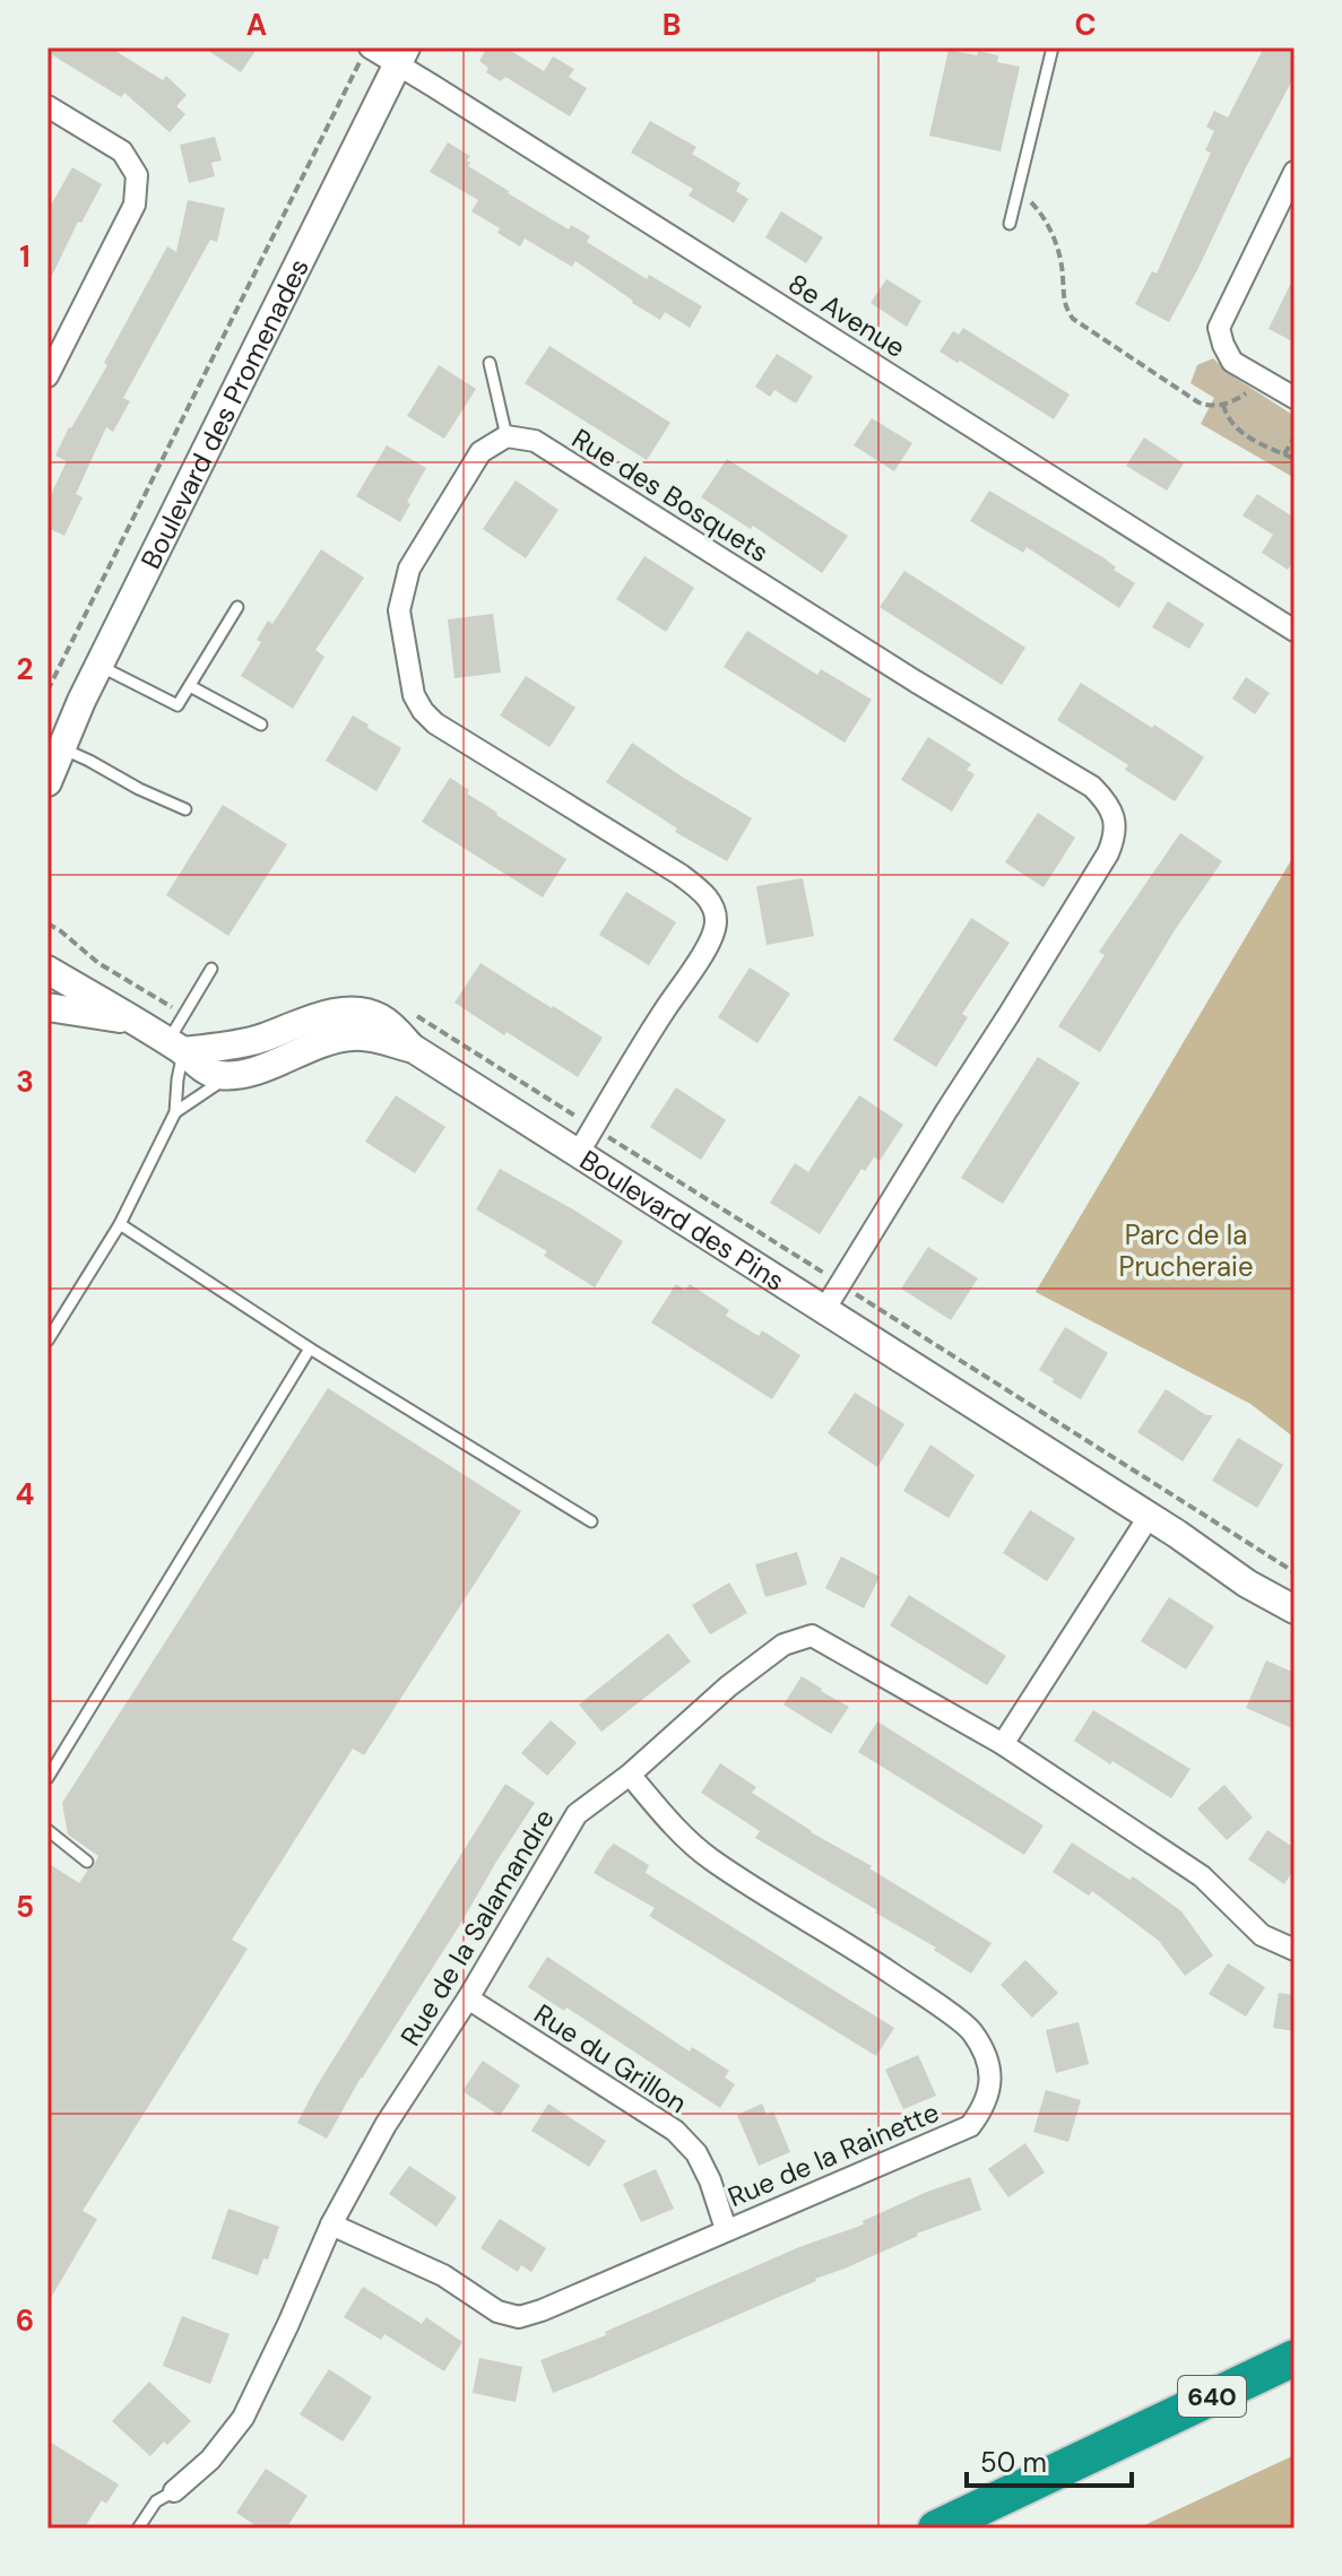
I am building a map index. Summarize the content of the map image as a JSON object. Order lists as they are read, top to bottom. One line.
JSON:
{"streets":{"highway":["640"],"street":["8e Avenue","Boulevard des Promenades","Rue des Bosquets","Boulevard des Pins","Rue de la Salamandre","Rue du Grillon","Rue de la Rainette"]},"crossings":[["8e Avenue","Boulevard des Promenades"],["Rue des Bosquets","Boulevard des Pins"],["Rue de la Salamandre","Rue du Grillon"],["Rue de la Salamandre","Rue de la Rainette"],["Rue du Grillon","Rue de la Rainette"]],"parks":["Parc de la Prucheraie"],"scale_bar":"50 m","grid":{"columns":["A","B","C"],"rows":["1","2","3","4","5","6"]}}
